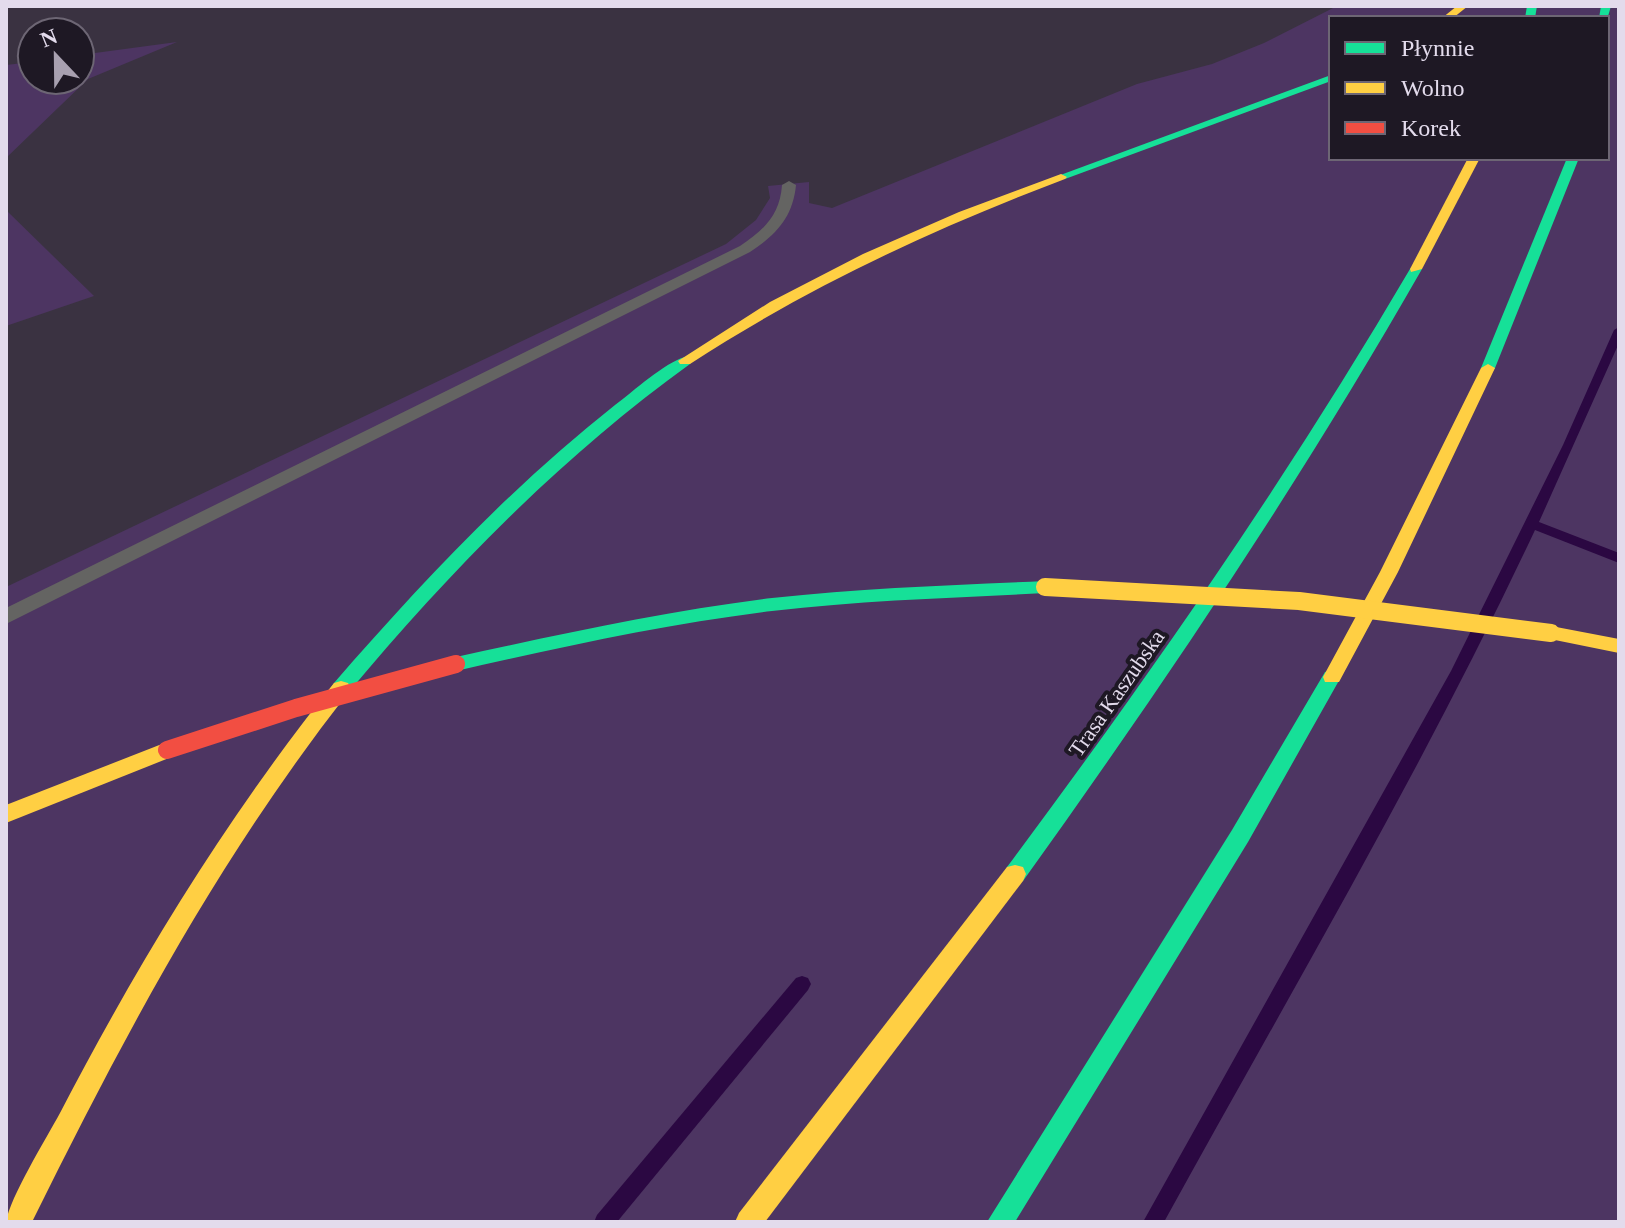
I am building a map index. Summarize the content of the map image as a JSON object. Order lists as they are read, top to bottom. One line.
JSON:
{"streets":{"highway":["Trasa Kaszubska"]},"legend":["Płynnie","Wolno","Korek"],"north":"top"}
